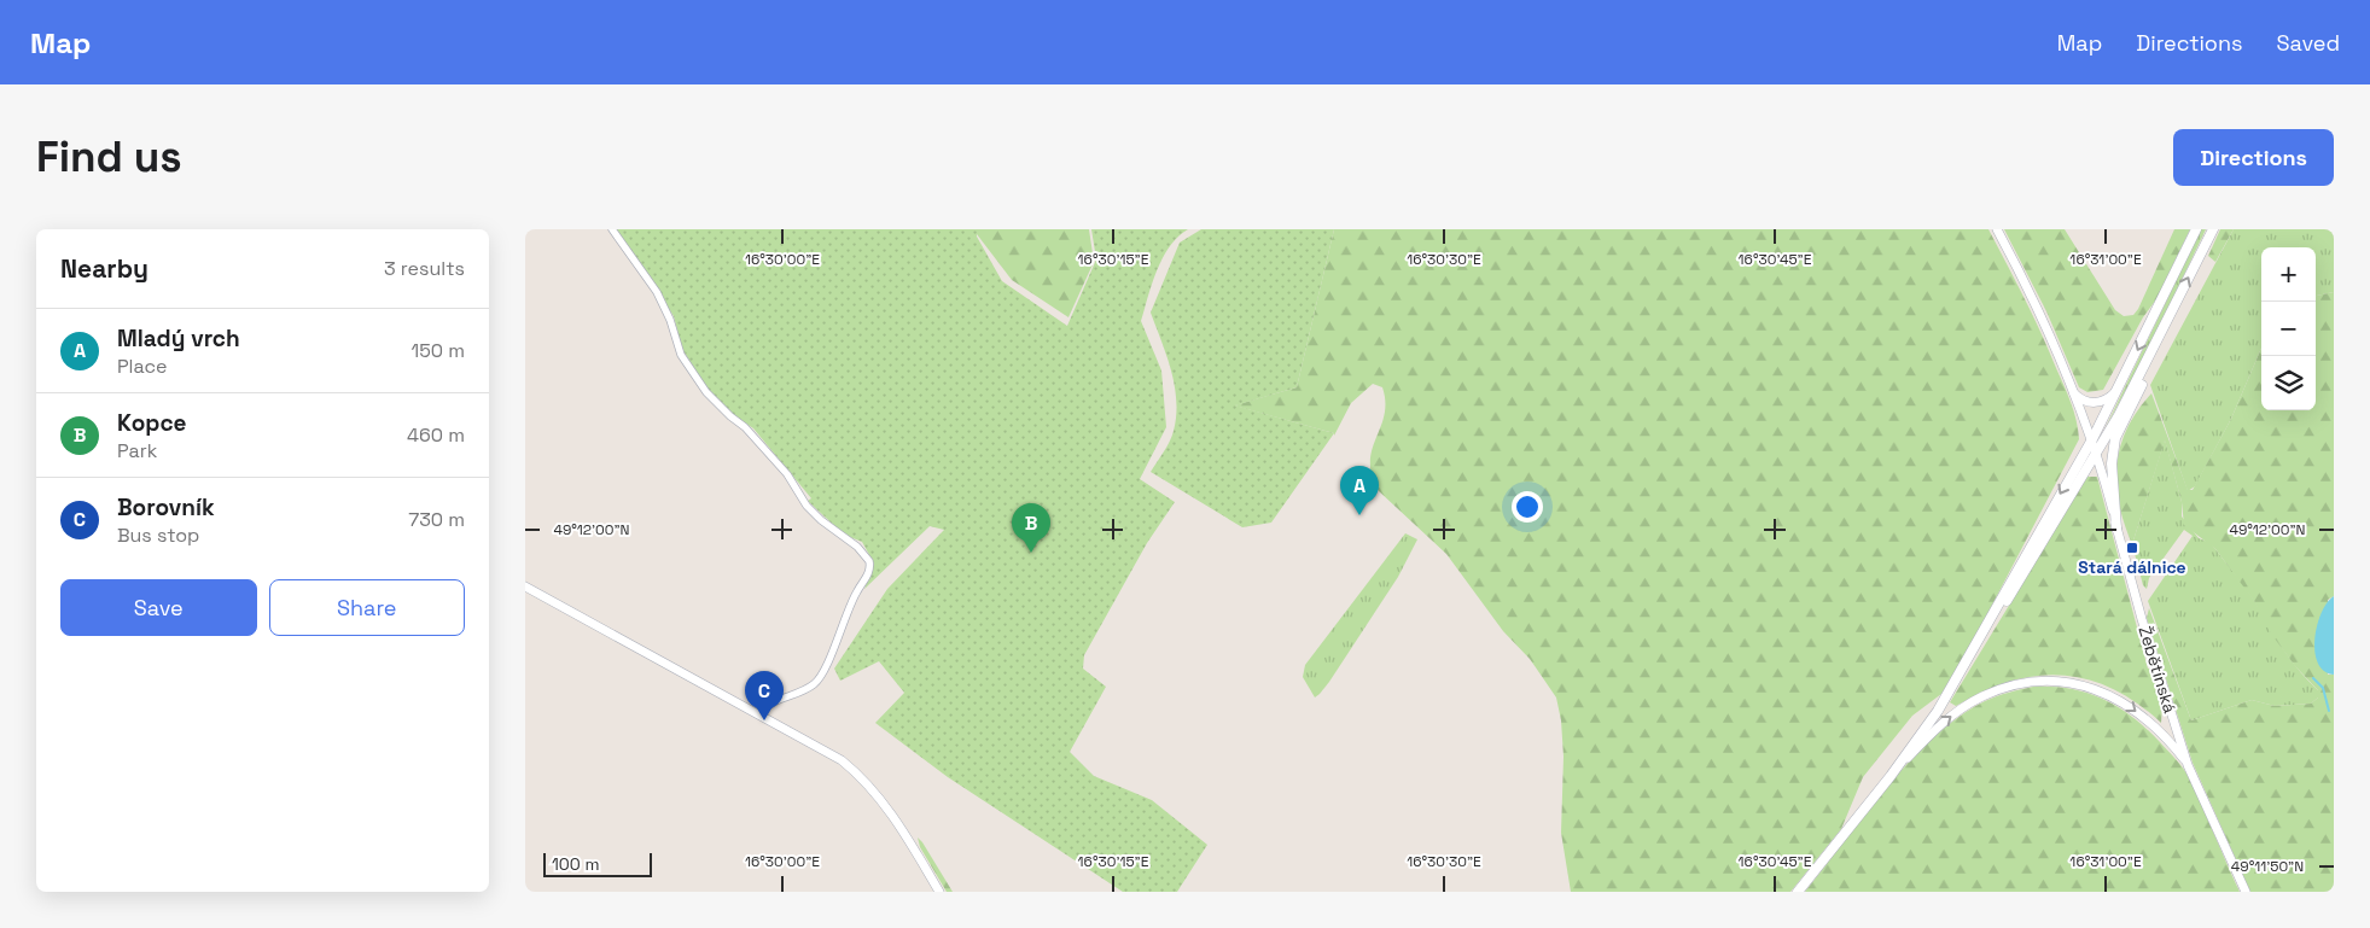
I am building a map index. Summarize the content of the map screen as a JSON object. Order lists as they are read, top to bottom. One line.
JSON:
{"streets":{"street":["Žebětínská"]},"places":{"transit":["Stará dálnice"]},"scale_bar":"100 m","page":{"header":"Map","nav":["Map","Directions","Saved"],"buttons":["Directions",["Save","Share"]],"title":"Find us","heading":["Nearby","3 results"],"map_buttons":["+","−"],"list":[{"mark":"A","name":"Mladý vrch","note":"Place","value":"150 m"},{"mark":"B","name":"Kopce","note":"Park","value":"460 m"},{"mark":"C","name":"Borovník","note":"Bus stop","value":"730 m"}],"pins":["A","B","C"],"scale":"100 m"},"coordinates":["16°30'00\"E","16°30'15\"E","16°30'30\"E","16°30'45\"E","16°31'00\"E","49°12'00\"N","49°11'50\"N"]}
